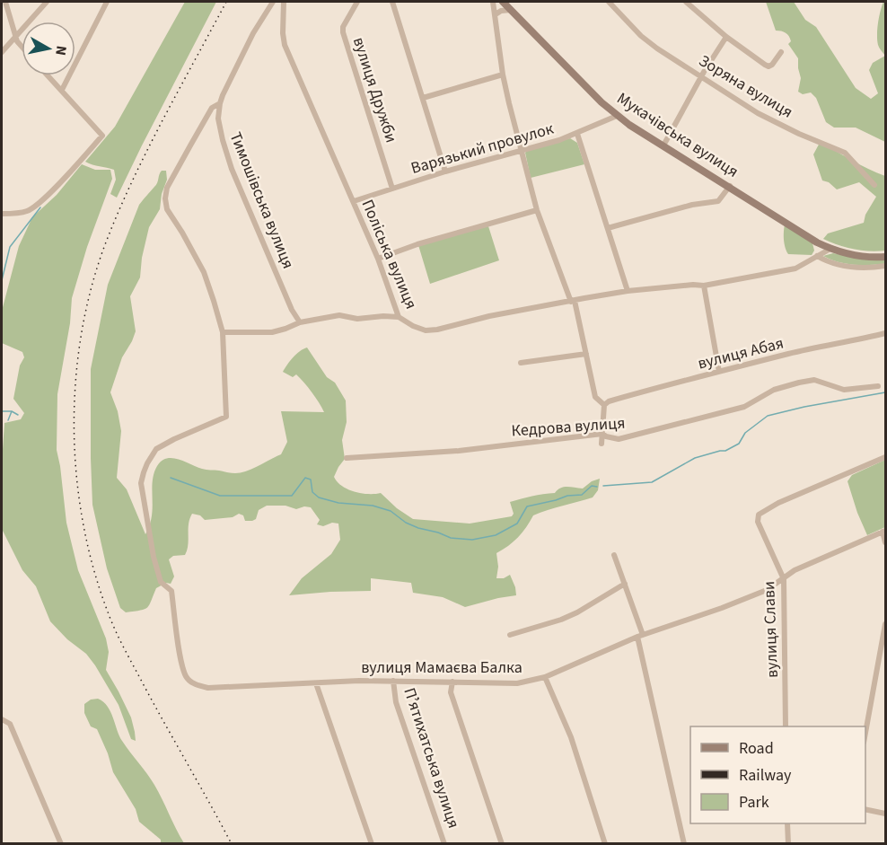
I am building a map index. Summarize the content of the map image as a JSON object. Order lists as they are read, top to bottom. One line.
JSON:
{"streets":{"street":["Зоряна вулиця","вулиця Дружби","Мукачівська вулиця","Варязький провулок","Тимошівська вулиця","Поліська вулиця","вулиця Абая","Кедрова вулиця","вулиця Слави","вулиця Мамаєва Балка","Пʼятихатська вулиця"]},"crossings":[["вулиця Дружби","Варязький провулок"],["Мукачівська вулиця","Варязький провулок"],["Варязький провулок","Поліська вулиця"],["вулиця Слави","вулиця Мамаєва Балка"],["вулиця Мамаєва Балка","Пʼятихатська вулиця"]],"legend":["Road","Railway","Park"],"north":"right"}
